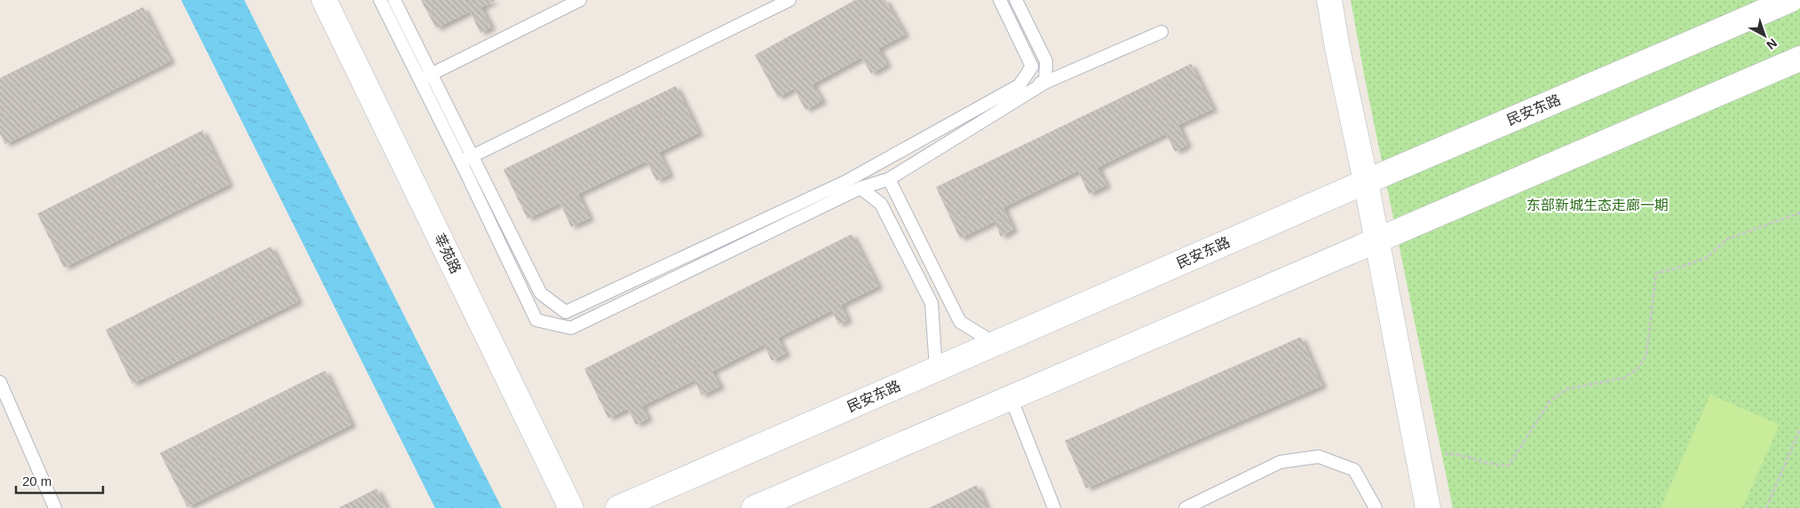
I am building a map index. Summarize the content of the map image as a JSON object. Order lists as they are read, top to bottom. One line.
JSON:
{"streets":{"main road":["民安东路","莘苑路"]},"parks":["东部新城生态走廊一期"],"scale_bar":"20 m","north":"bottom right"}
